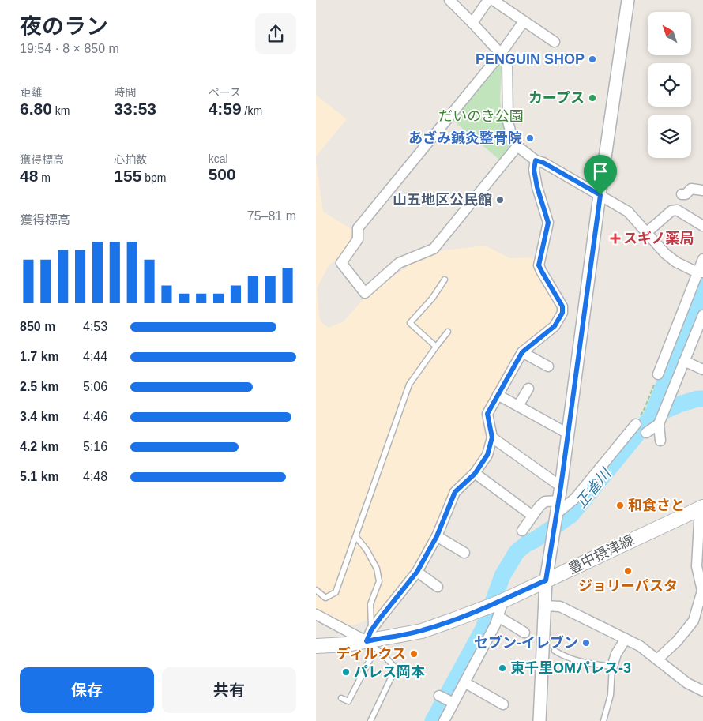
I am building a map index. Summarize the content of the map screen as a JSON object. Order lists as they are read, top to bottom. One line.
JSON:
{"streets":{"main road":["豊中摂津線"]},"water":["正雀川"],"parks":["だいのき公園"],"places":{"other":["PENGUIN SHOP","カープス","あざみ鍼灸整骨院","山五地区公民館","和食さと","ジョリーパスタ","セブン-イレブン","ディルクス","東千里OMパレス-3","パレス岡本"],"health":["スギノ薬局"]},"north":"top left","page":{"heading":["夜のラン","19:54 · 8 × 850 m"],"stats":[["距離","6.80 km"],["時間","33:53"],["ペース","4:59 /km"],["獲得標高","48 m"],["心拍数","155 bpm"],["kcal","500"]],"chart":["獲得標高","75–81 m"],"list":[{"name":"850 m","note":"4:53"},{"name":"1.7 km","note":"4:44"},{"name":"2.5 km","note":"5:06"},{"name":"3.4 km","note":"4:46"},{"name":"4.2 km","note":"5:16"},{"name":"5.1 km","note":"4:48"}],"buttons":["保存","共有"]}}
